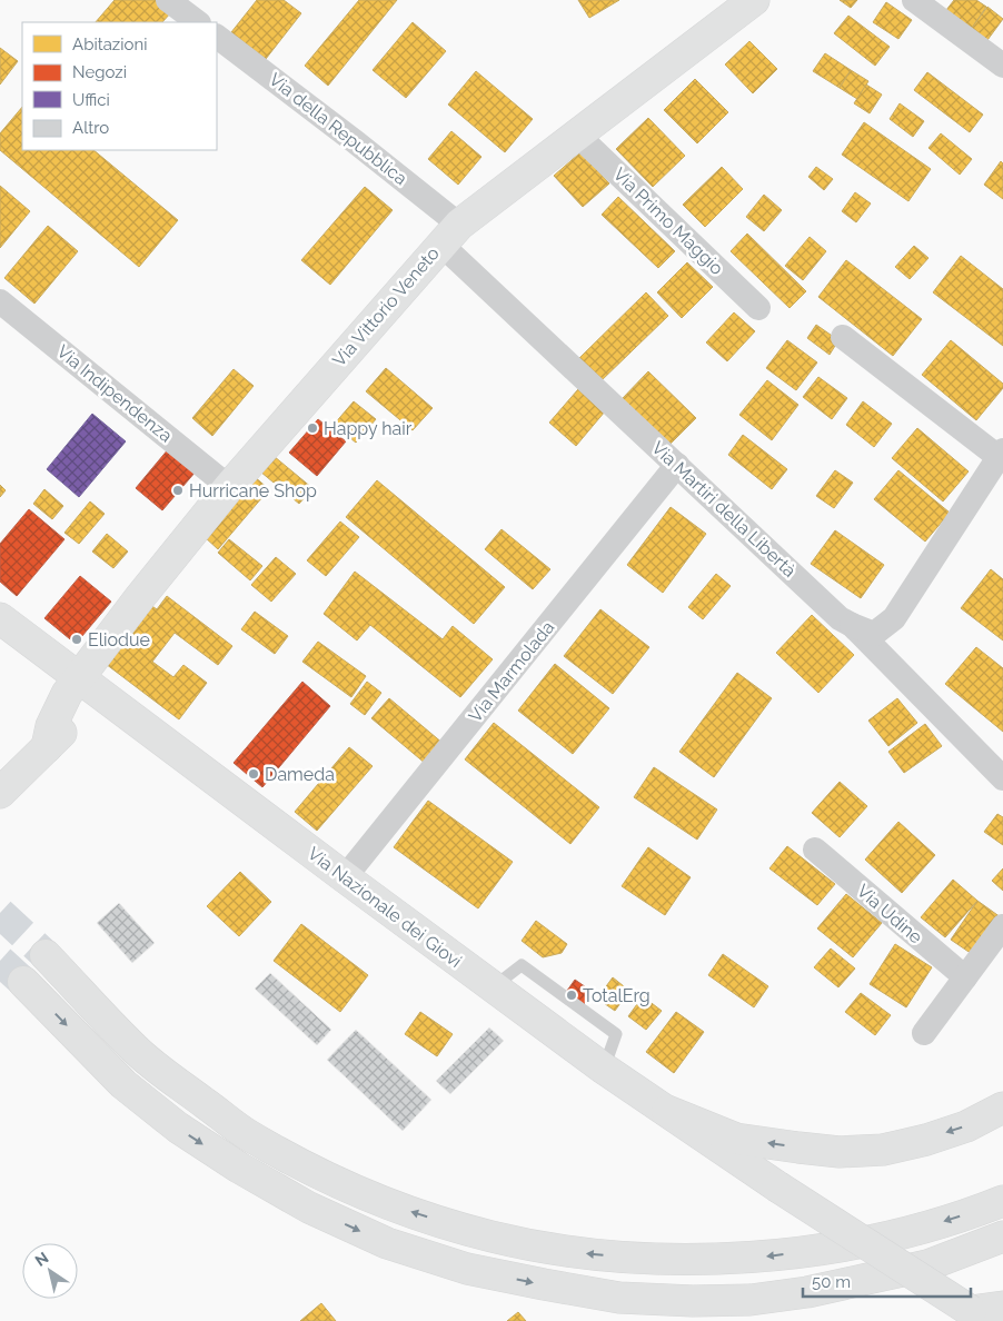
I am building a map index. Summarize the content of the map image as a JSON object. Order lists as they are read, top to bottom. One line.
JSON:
{"streets":{"main road":["Via Vittorio Veneto","Via Nazionale dei Giovi"],"street":["Via della Repubblica","Via Primo Maggio","Via Indipendenza","Via Martiri della Libertà","Via Marmolada","Via Udine"]},"crossings":[["Via della Repubblica","Via Vittorio Veneto"],["Via della Repubblica","Via Martiri della Libertà"],["Via Primo Maggio","Via Vittorio Veneto"],["Via Vittorio Veneto","Via Indipendenza"],["Via Vittorio Veneto","Via Martiri della Libertà"],["Via Vittorio Veneto","Via Nazionale dei Giovi"],["Via Martiri della Libertà","Via Marmolada"],["Via Marmolada","Via Nazionale dei Giovi"]],"places":["Happy hair","Hurricane Shop","Eliodue","Dameda","TotalErg"],"legend":["Abitazioni","Negozi","Uffici","Altro"],"scale_bar":"50 m","north":"top left"}
